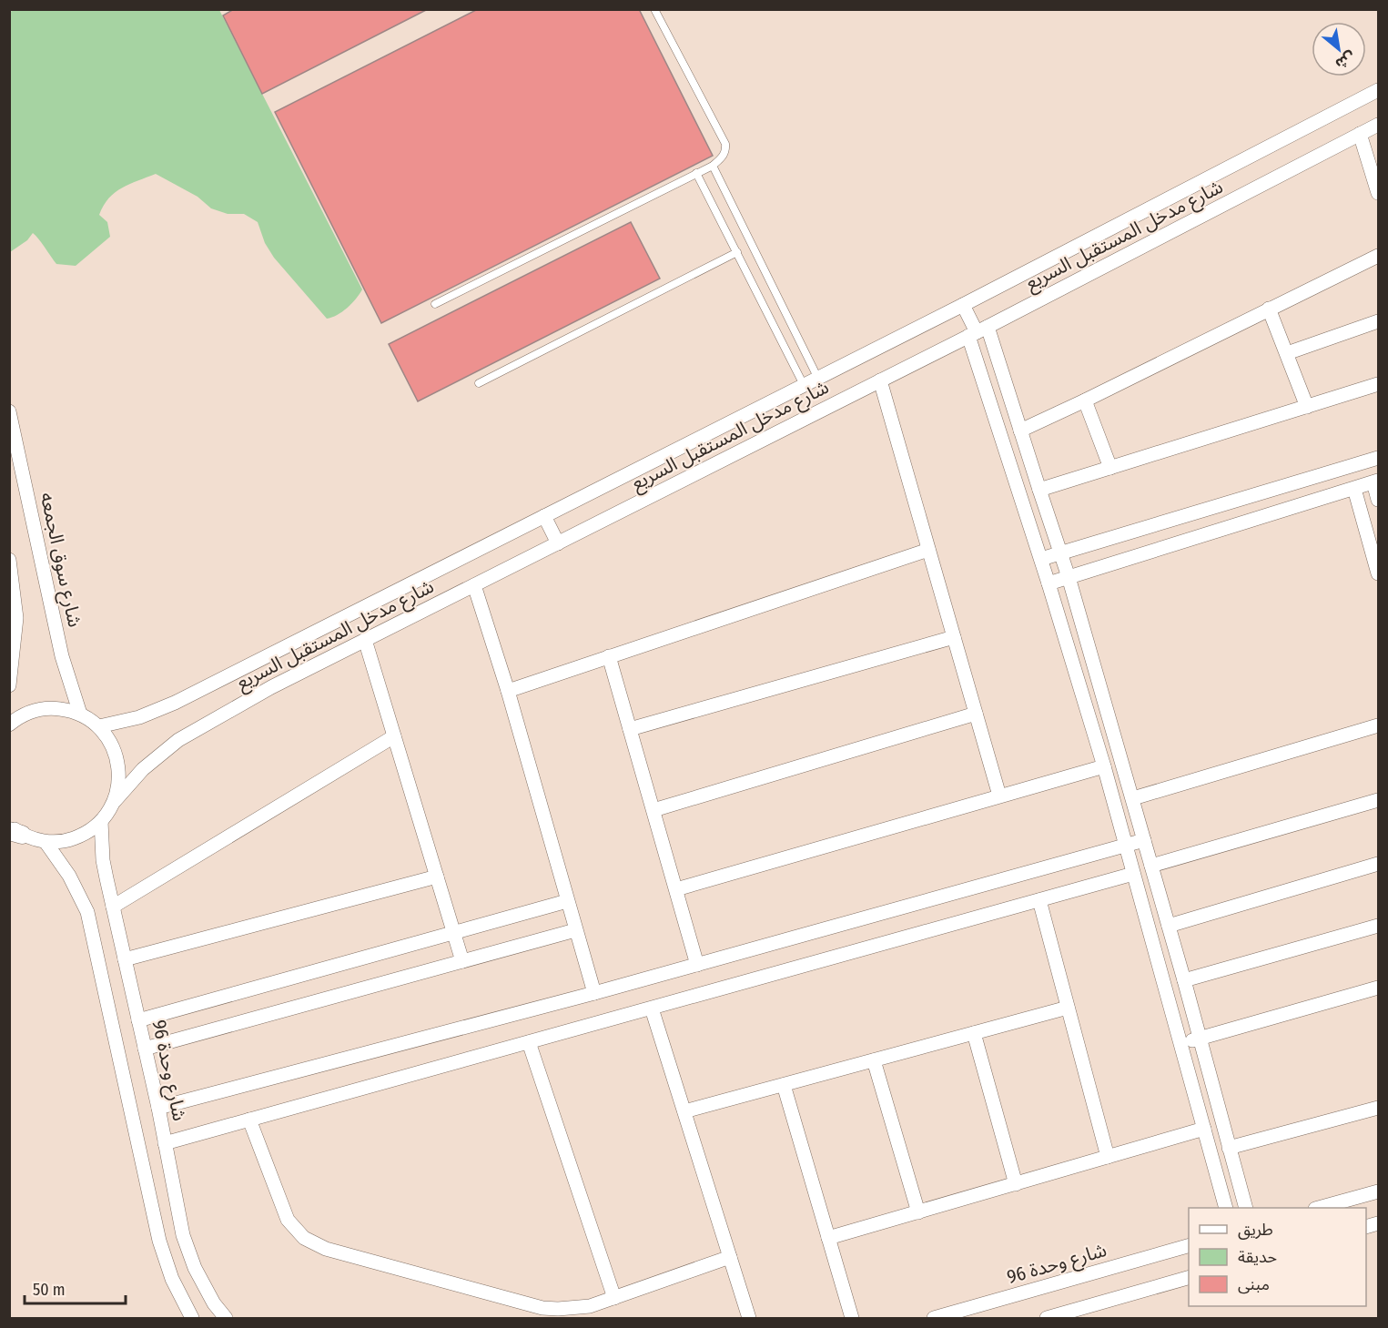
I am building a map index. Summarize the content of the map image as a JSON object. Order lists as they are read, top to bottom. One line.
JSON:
{"streets":{"street":["شارع مدخل المستقبل السريع","شارع سوق الجمعه","شارع وحدة 96"]},"crossings":[["شارع مدخل المستقبل السريع","شارع وحدة 96"]],"legend":["طريق","حديقة","مبنى"],"scale_bar":"50 m","north":"bottom right"}
